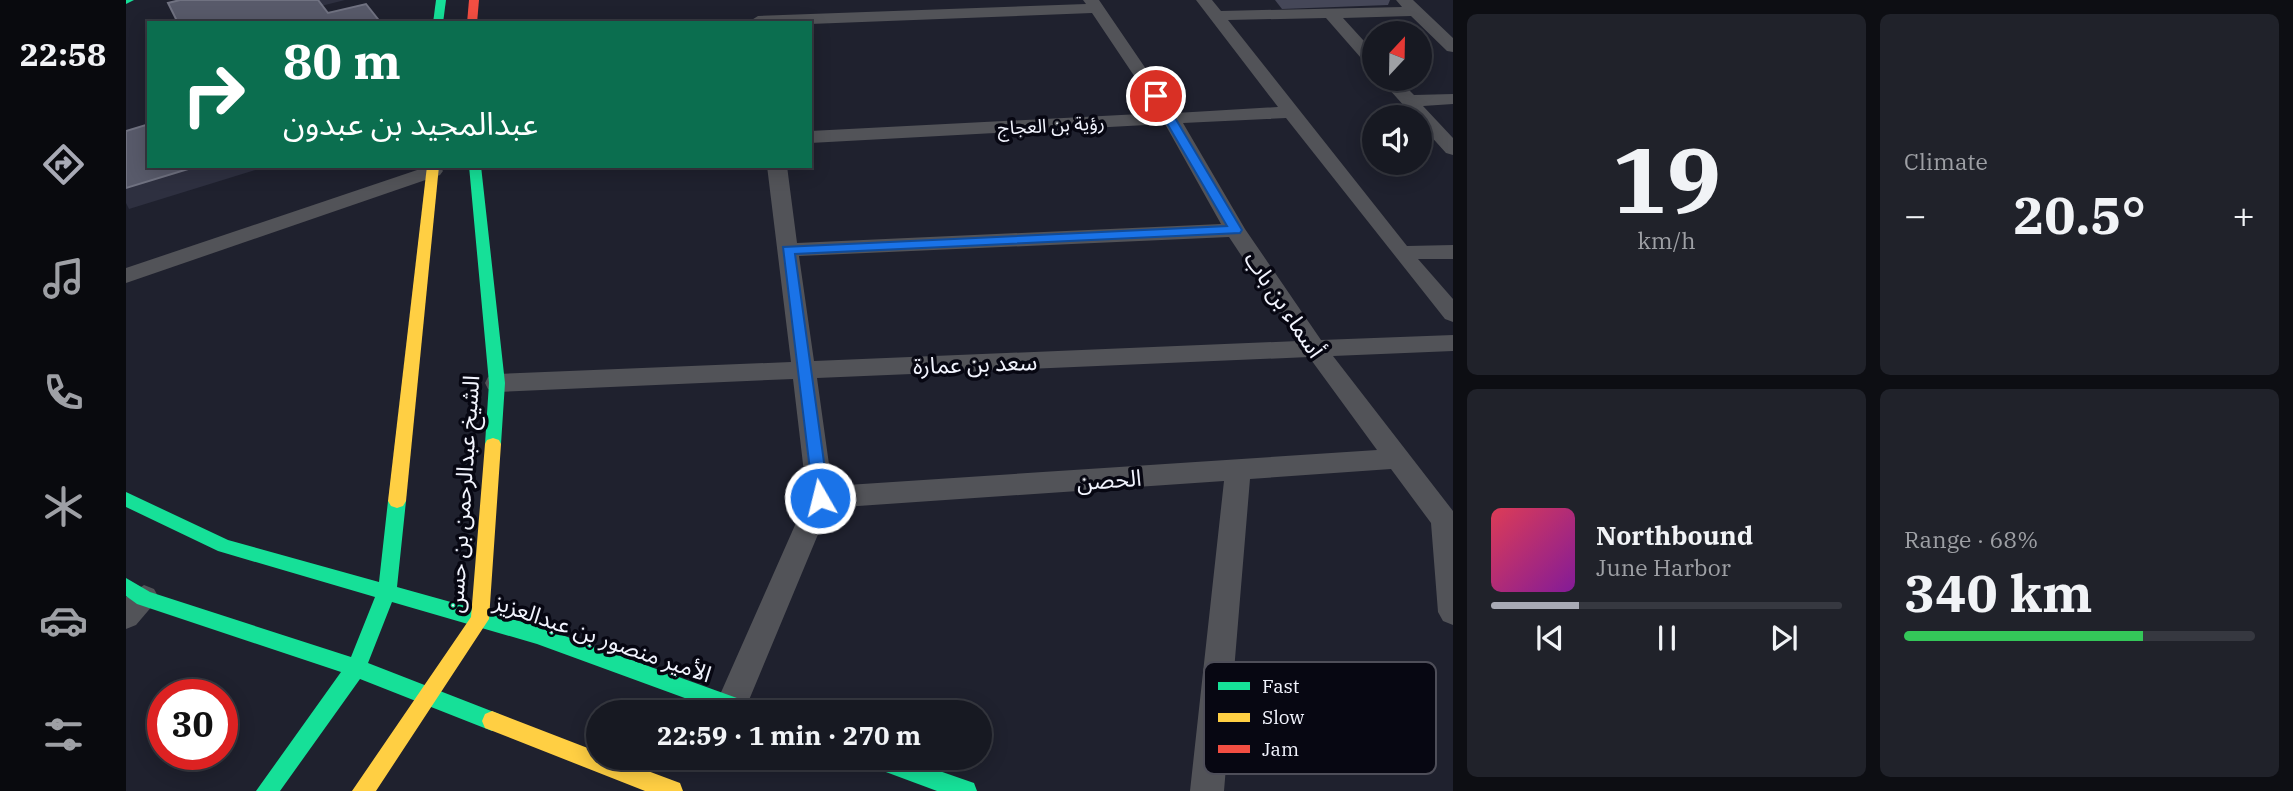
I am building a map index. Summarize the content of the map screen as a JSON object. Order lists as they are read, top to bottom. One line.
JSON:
{"streets":{"street":["رؤية بن العجاج","أسماء بن باب","سعد بن عمارة","الحصن","الشيخ عبدالرحمن بن حسن","الأمير منصور بن عبدالعزيز"]},"crossings":[["رؤية بن العجاج","أسماء بن باب"],["أسماء بن باب","سعد بن عمارة"],["أسماء بن باب","الحصن"],["سعد بن عمارة","الشيخ عبدالرحمن بن حسن"],["الشيخ عبدالرحمن بن حسن","الأمير منصور بن عبدالعزيز"]],"legend":["Fast","Slow","Jam"],"north":"top","page":{"tabs":"22:58","tile":[["19","km/h"],"Climate",["Range · 68%","340 km"]],"turn":["80 m","عبدالمجيد بن عبدون"],"heat":["−","20.5°","+"],"song":["Northbound","June Harbor"],"limit":"30","trip":"22:59 · 1 min · 270 m"}}
